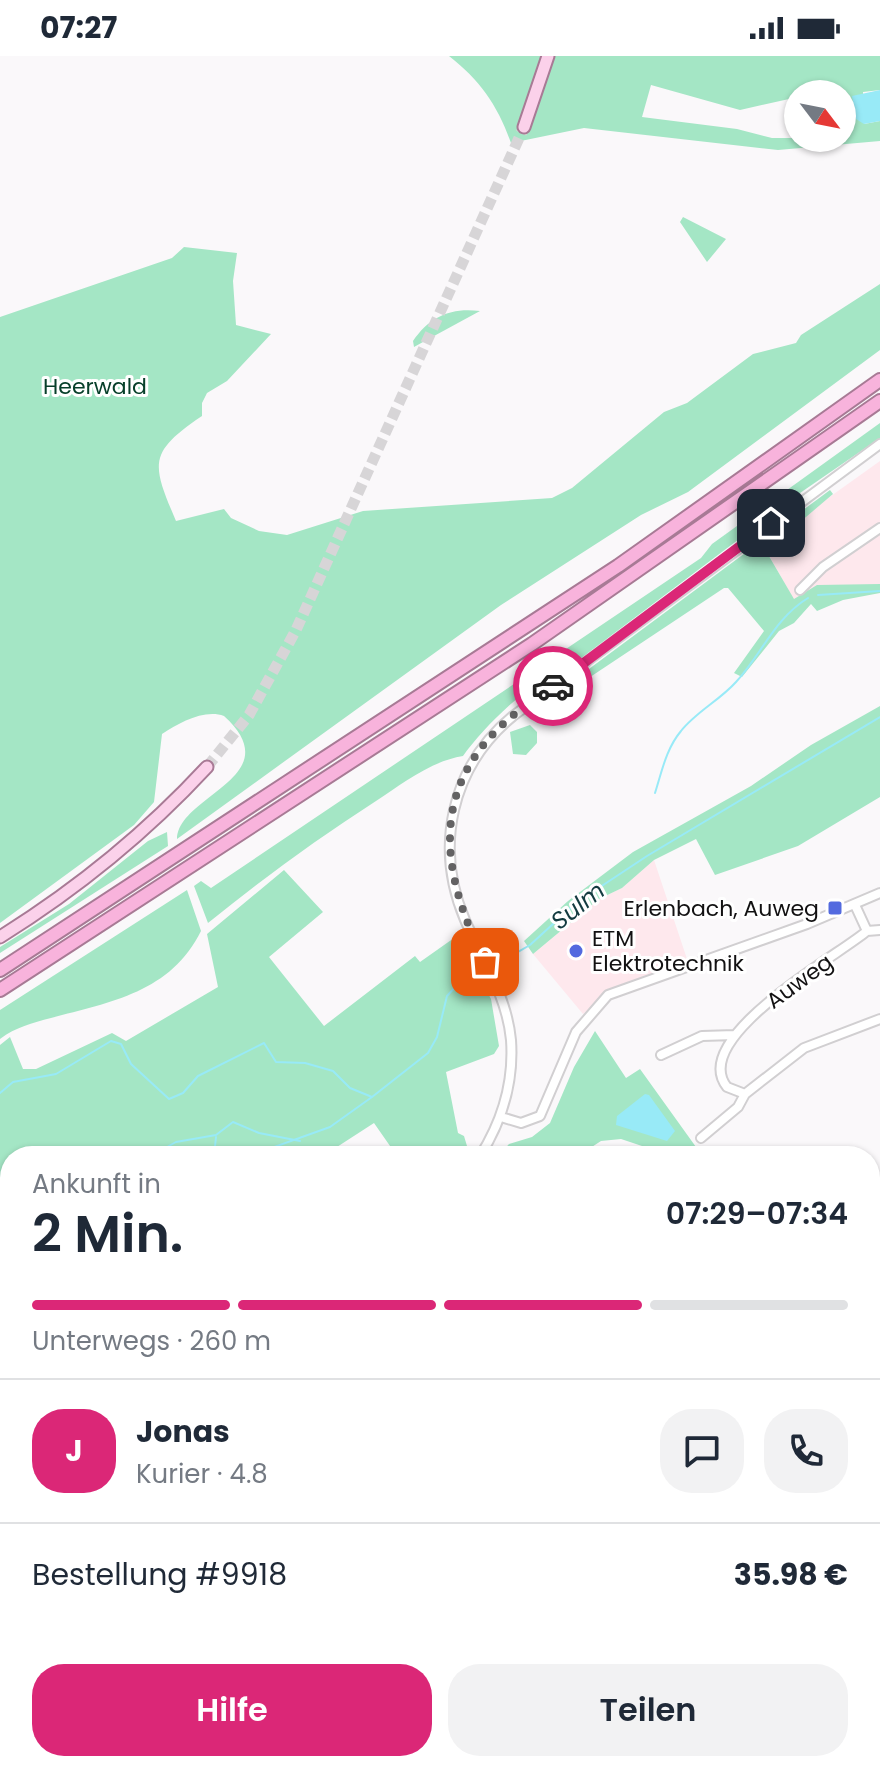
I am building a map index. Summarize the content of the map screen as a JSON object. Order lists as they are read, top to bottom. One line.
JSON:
{"streets":{"street":["Auweg"]},"water":["Sulm"],"parks":["Heerwald"],"places":{"transit":["Erlenbach, Auweg"],"other":["ETM Elektrotechnik"]},"north":"bottom right","page":{"status":"07:27","heading":["2 Min.","Ankunft in","07:29–07:34"],"panel":["Jonas","Kurier · 4.8","Bestellung #9918","35.98 €"],"bar":"Unterwegs · 260 m","round":"J","buttons":["Hilfe","Teilen"]}}
